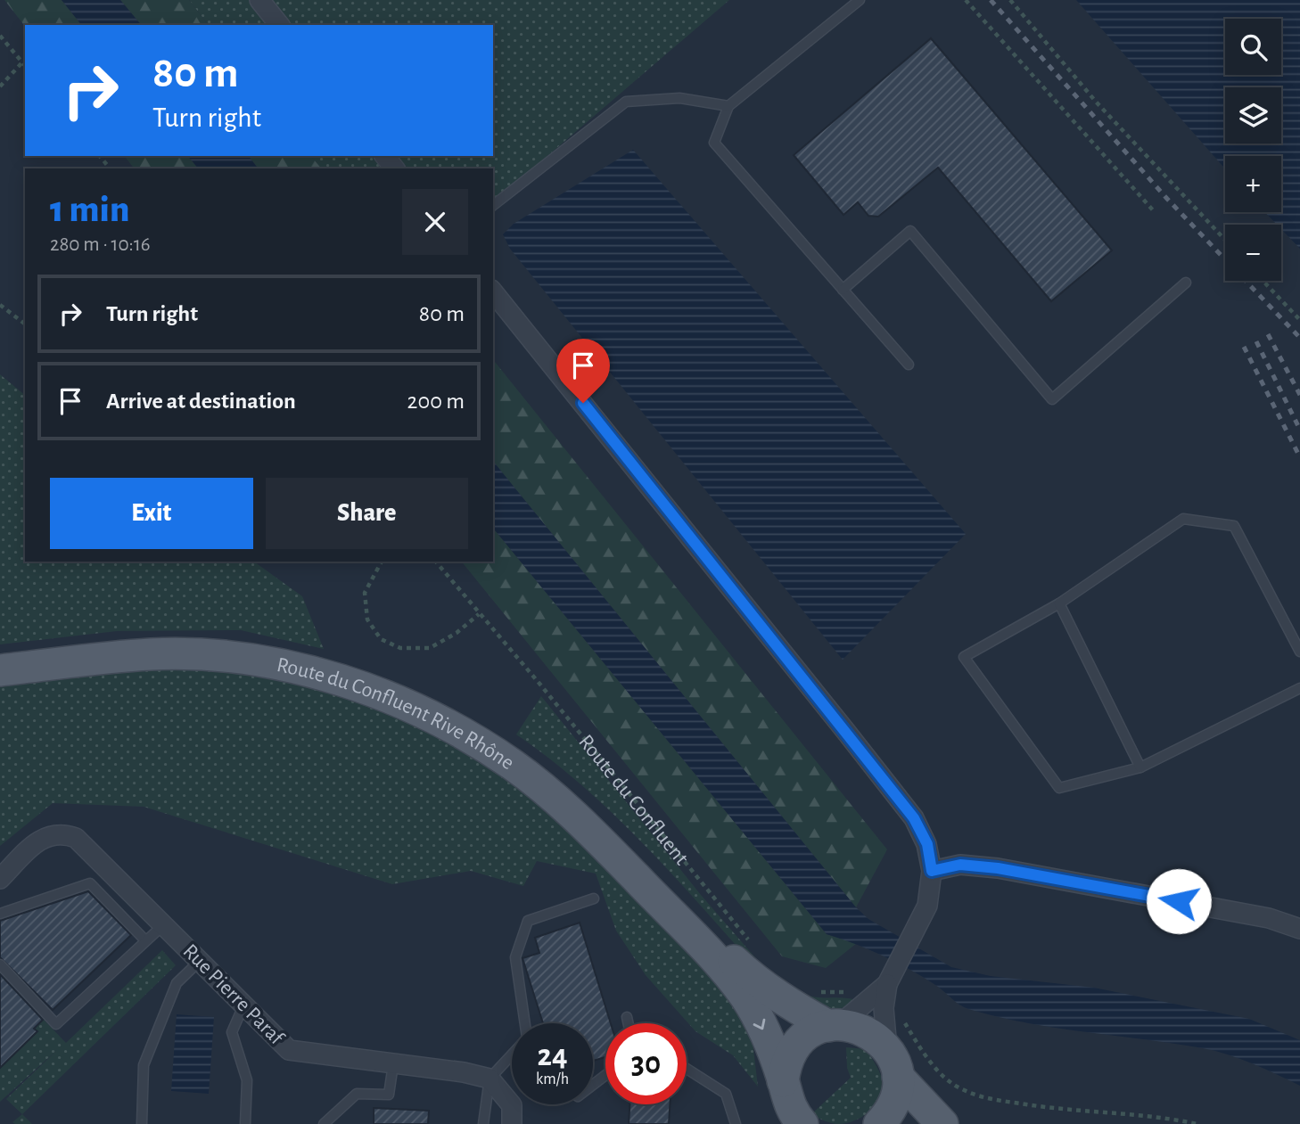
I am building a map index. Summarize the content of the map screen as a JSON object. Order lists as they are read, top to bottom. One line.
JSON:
{"streets":{"main road":["Route du Confluent Rive Rhône"],"street":["Rue Pierre Paraf"],"path":["Route du Confluent"]},"page":{"map_buttons":["+","−"],"turn":["80 m","Turn right"],"heading":["1 min","280 m · 10:16"],"list":[{"name":"Turn right","value":"80 m"},{"name":"Arrive at destination","value":"200 m"}],"buttons":["Exit","Share"],"speed":"24 km/h","limit":"30"}}
